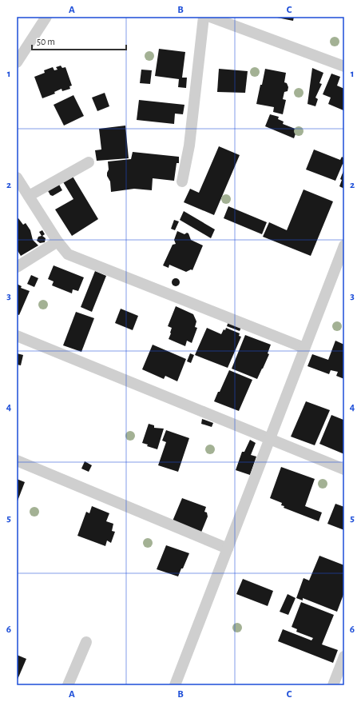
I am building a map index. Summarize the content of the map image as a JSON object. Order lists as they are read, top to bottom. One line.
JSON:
{"scale_bar":"50 m","grid":{"columns":["A","B","C"],"rows":["1","2","3","4","5","6"]}}
